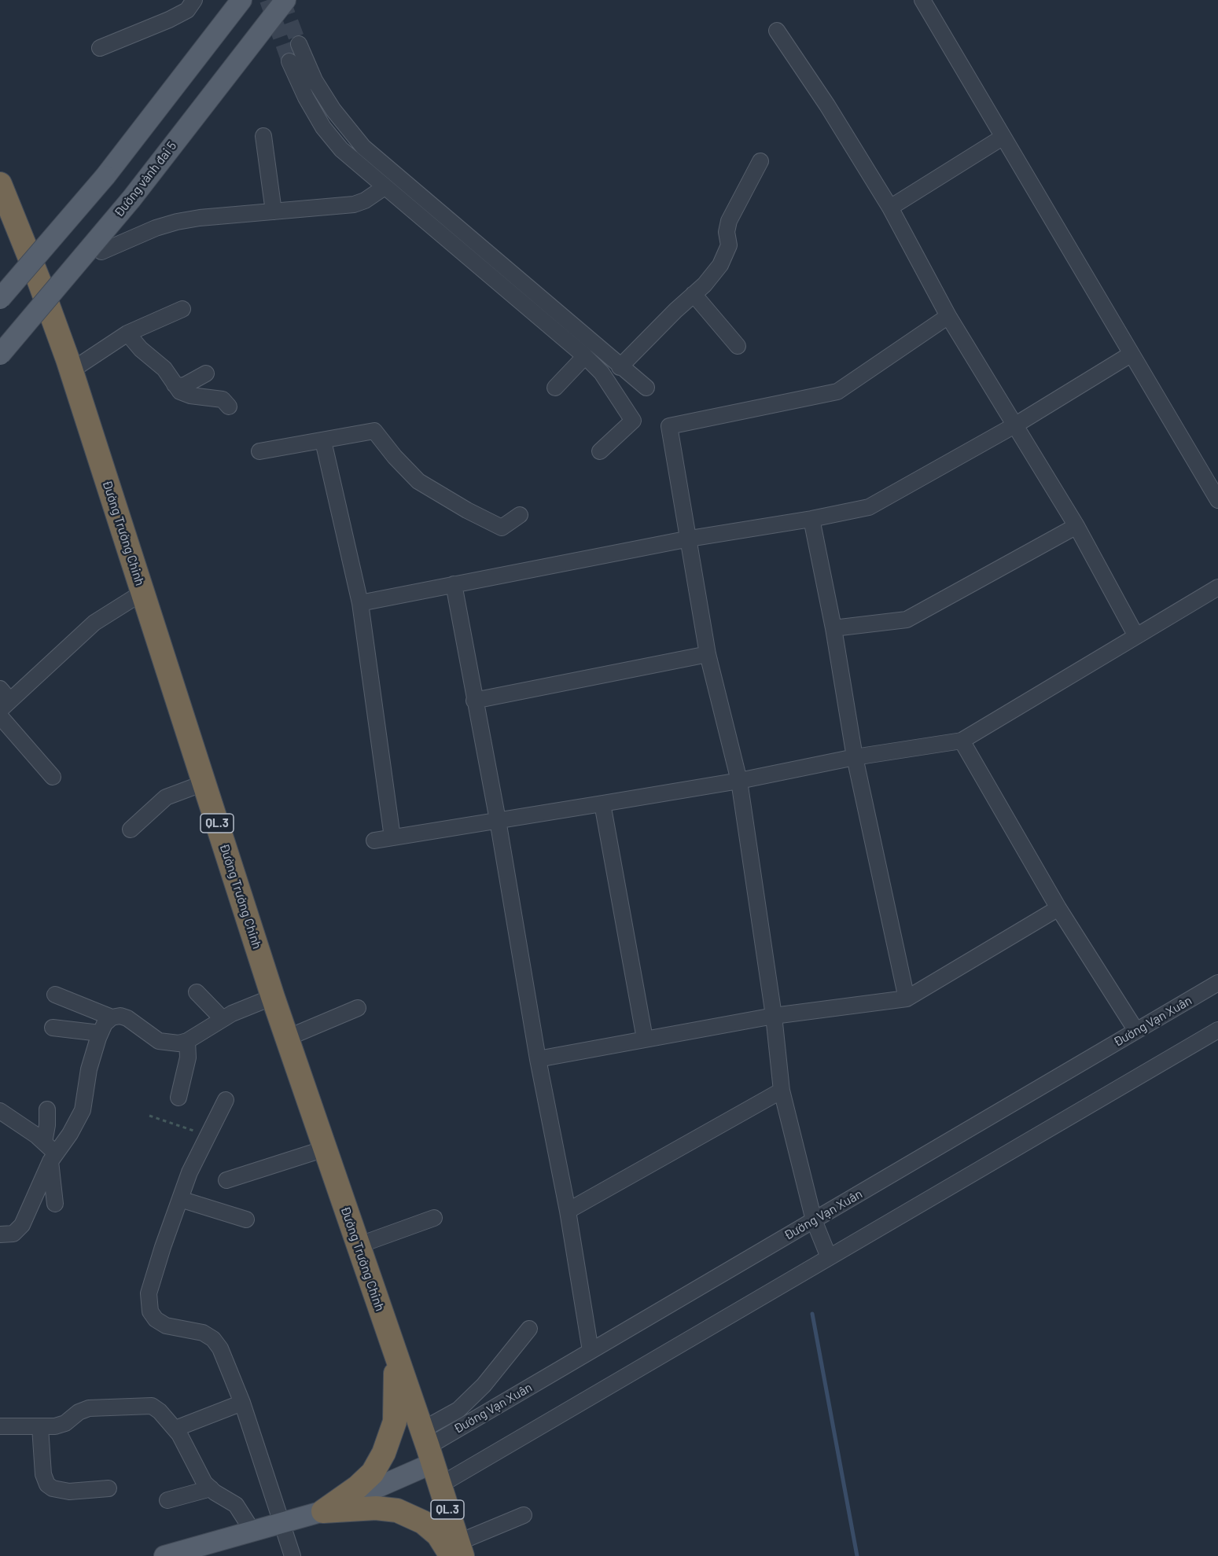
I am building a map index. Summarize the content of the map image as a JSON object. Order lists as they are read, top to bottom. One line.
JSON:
{"streets":{"highway":["Đường Trường Chinh","QL.3"],"main road":["Đường vành đai 5","Đường Vạn Xuân"]},"crossings":[["Đường Trường Chinh","Đường Vạn Xuân"]]}
